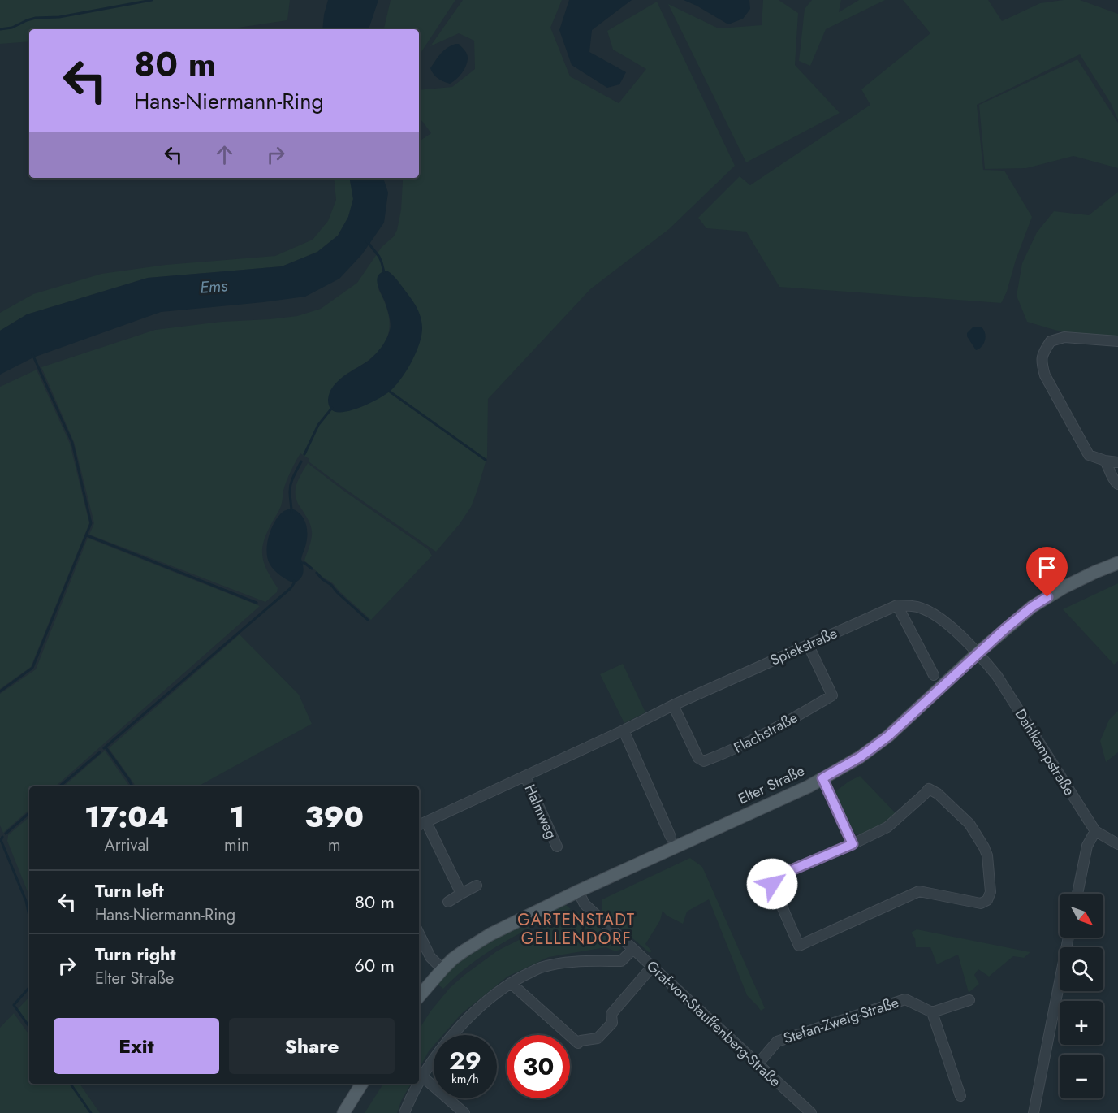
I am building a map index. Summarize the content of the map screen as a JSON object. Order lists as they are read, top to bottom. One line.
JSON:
{"streets":{"main road":["Elter Straße"],"street":["Spiekstraße","Flachstraße","Dahlkampstraße","Halmweg","Stefan-Zweig-Straße","Graf-von-Stauffenberg-Straße"]},"crossings":[["Spiekstraße","Flachstraße"],["Spiekstraße","Halmweg"],["Dahlkampstraße","Elter Straße"],["Elter Straße","Graf-von-Stauffenberg-Straße"],["Stefan-Zweig-Straße","Graf-von-Stauffenberg-Straße"]],"districts":["GARTENSTADT GELLENDORF"],"water":["Ems"],"north":"bottom right","page":{"turn":["80 m","Hans-Niermann-Ring"],"eta":["17:04","Arrival","1","min","390","m"],"list":[{"name":"Turn left","note":"Hans-Niermann-Ring","value":"80 m"},{"name":"Turn right","note":"Elter Straße","value":"60 m"}],"map_buttons":["+","−"],"buttons":["Exit","Share"],"speed":"29 km/h","limit":"30"}}
